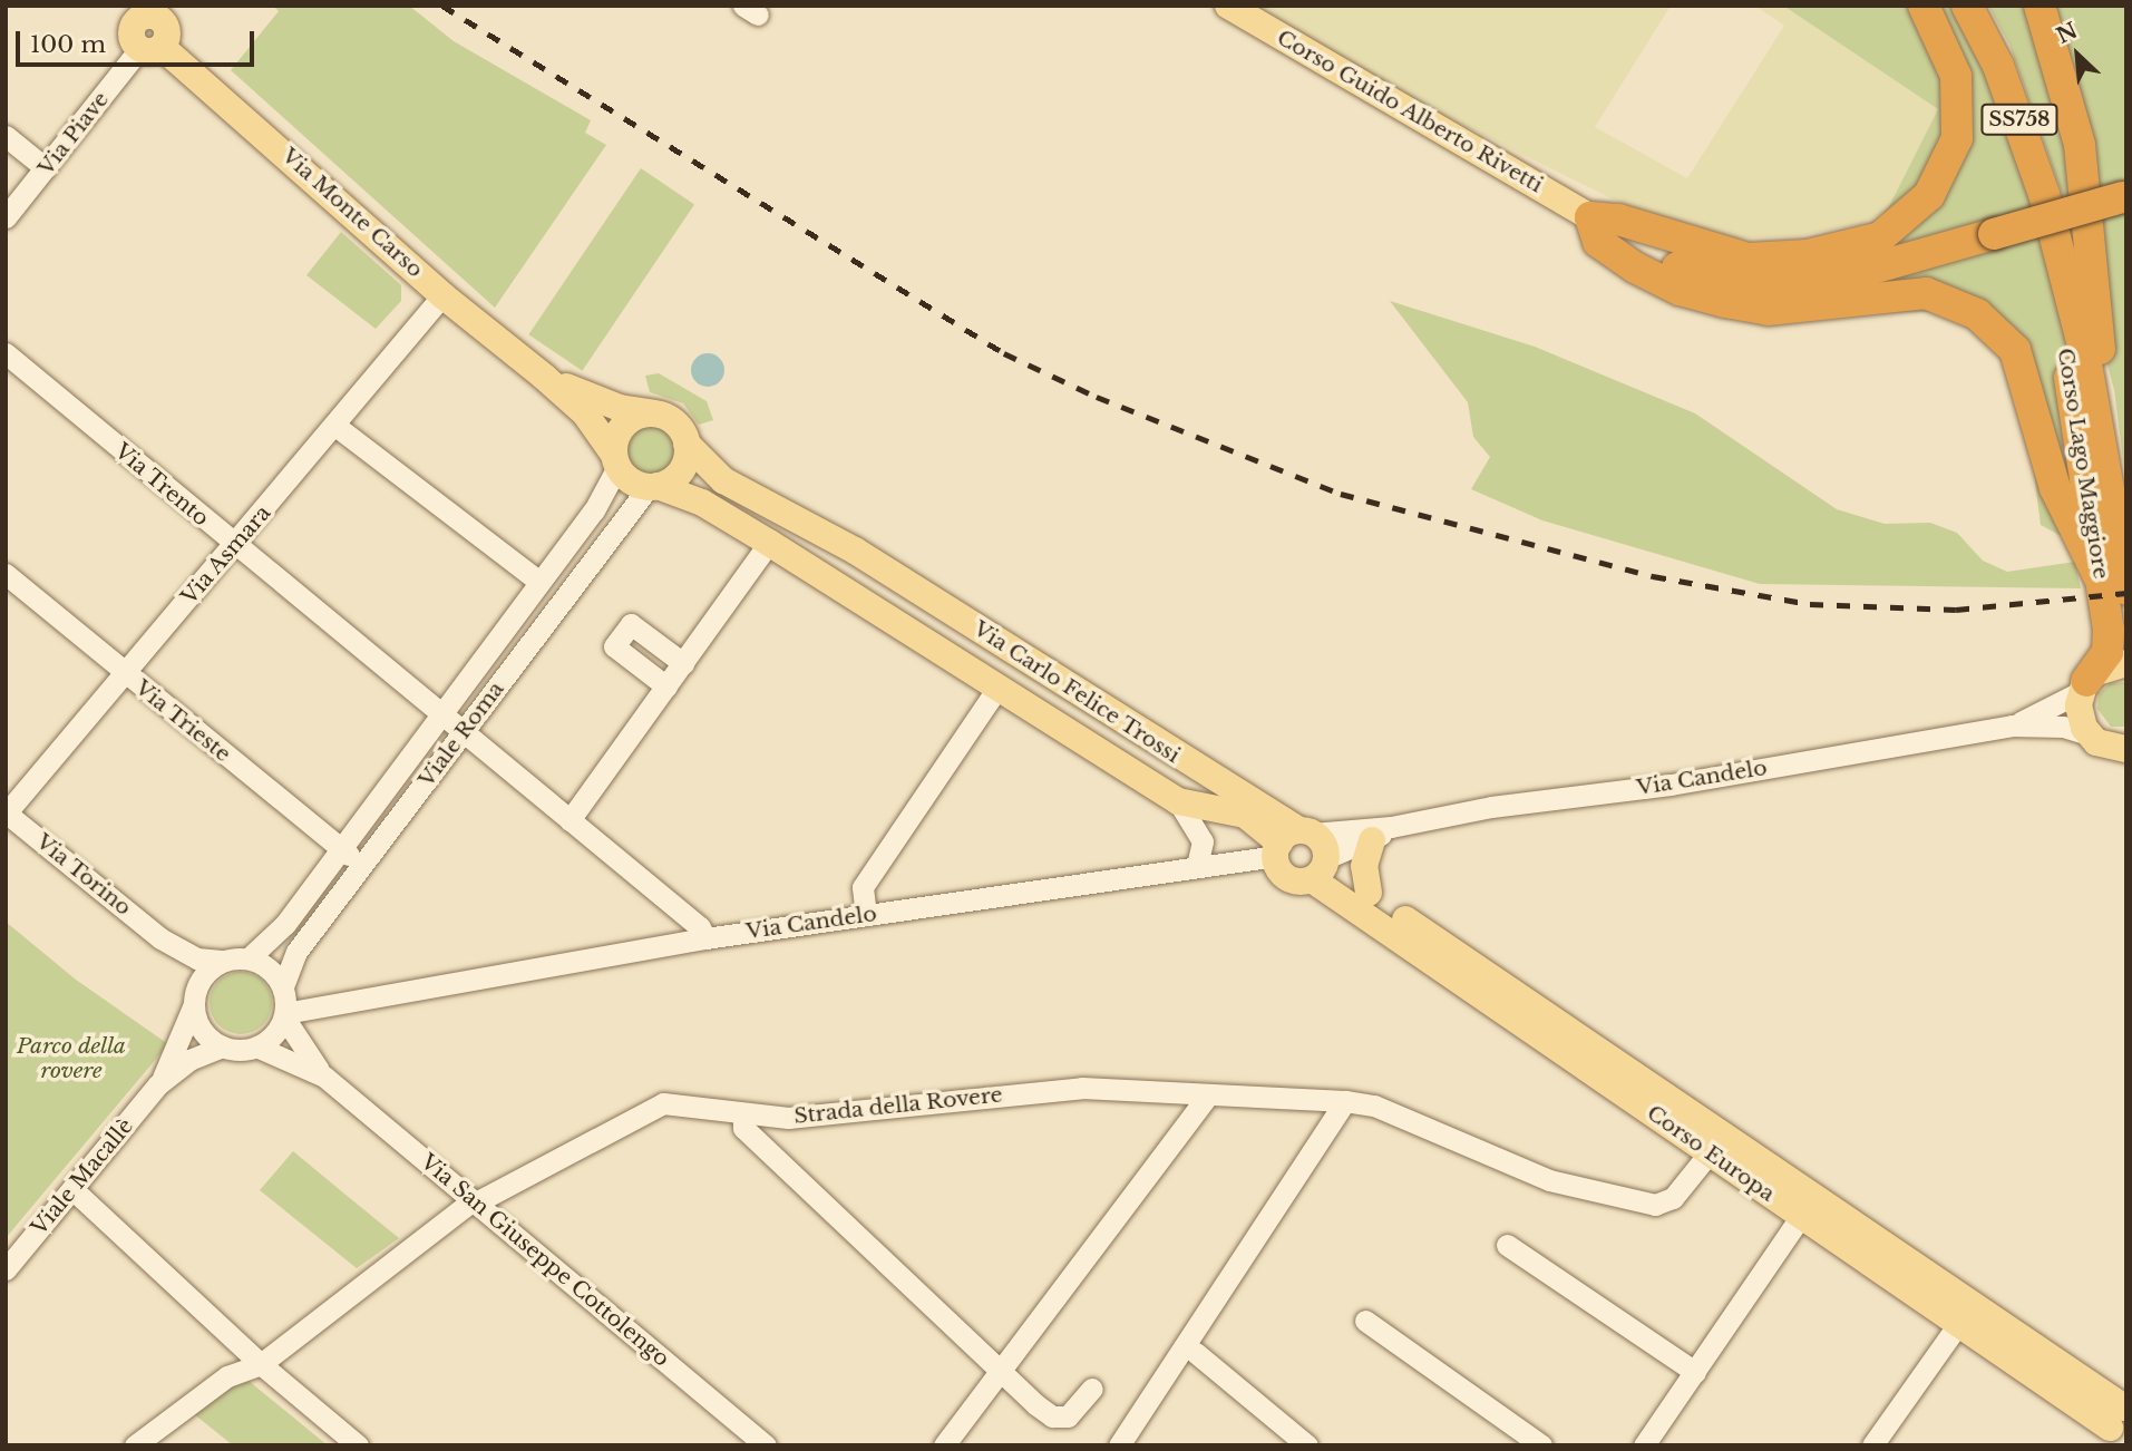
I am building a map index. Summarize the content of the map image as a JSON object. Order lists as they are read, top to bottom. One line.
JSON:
{"streets":{"highway":["SS758","Corso Lago Maggiore"],"main road":["Corso Guido Alberto Rivetti","Via Monte Carso","Via Carlo Felice Trossi","Corso Europa"],"street":["Via Piave","Via Trento","Via Asmara","Via Trieste","Viale Roma","Via Candelo","Via Torino","Strada della Rovere","Viale Macallè","Via San Giuseppe Cottolengo"]},"crossings":[["Via Piave","Via Monte Carso"],["Via Monte Carso","Via Asmara"],["Via Monte Carso","Via Carlo Felice Trossi"],["Via Monte Carso","Viale Roma"],["Corso Lago Maggiore","Via Candelo"],["Via Trento","Via Asmara"],["Via Trento","Viale Roma"],["Via Trento","Via Candelo"],["Via Asmara","Via Trieste"],["Via Asmara","Via Torino"],["Via Carlo Felice Trossi","Viale Roma"],["Via Carlo Felice Trossi","Via Candelo"],["Via Carlo Felice Trossi","Corso Europa"],["Via Trieste","Viale Roma"],["Viale Roma","Via Candelo"],["Viale Roma","Via Torino"],["Viale Roma","Viale Macallè"],["Viale Roma","Via San Giuseppe Cottolengo"],["Via Candelo","Via Torino"],["Via Candelo","Corso Europa"],["Via Candelo","Viale Macallè"],["Via Candelo","Via San Giuseppe Cottolengo"],["Via Torino","Viale Macallè"],["Via Torino","Via San Giuseppe Cottolengo"],["Strada della Rovere","Corso Europa"],["Strada della Rovere","Via San Giuseppe Cottolengo"],["Viale Macallè","Via San Giuseppe Cottolengo"]],"parks":["Parco della rovere"],"scale_bar":"100 m","north":"top left"}
